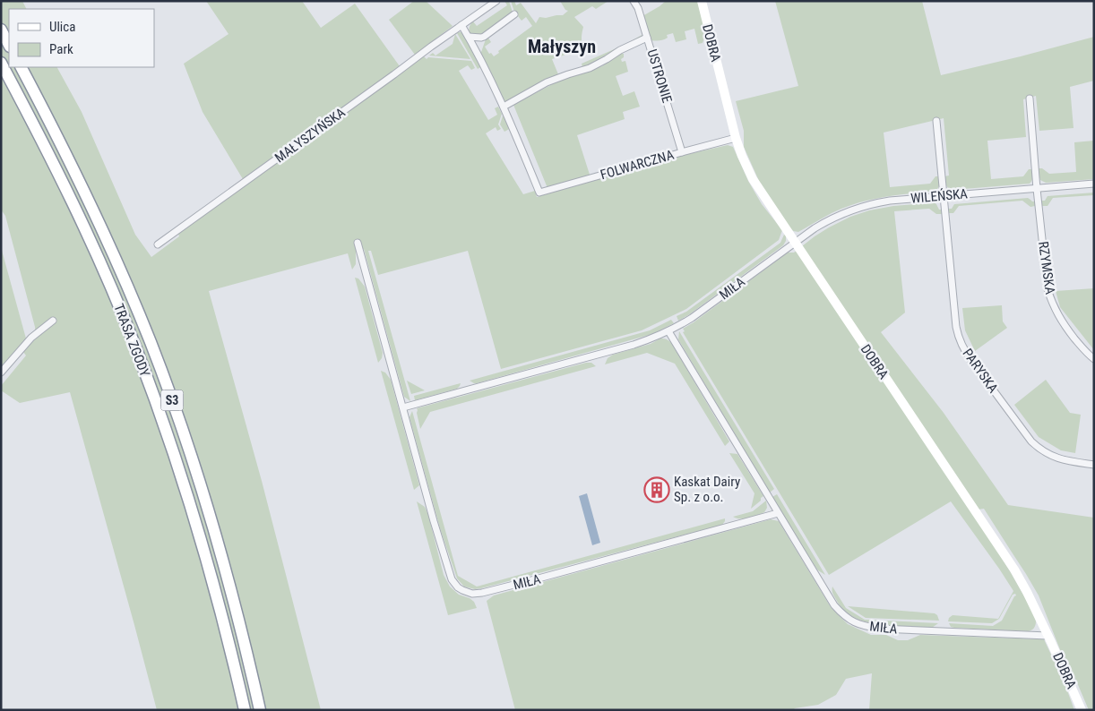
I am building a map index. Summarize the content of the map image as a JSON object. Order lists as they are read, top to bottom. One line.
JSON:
{"streets":{"highway":["TRASA ZGODY","S3"],"street":["DOBRA","USTRONIE","MAŁYSZYŃSKA","FOLWARCZNA","WILEŃSKA","RZYMSKA","MIŁA","PARYSKA"]},"crossings":[["DOBRA","FOLWARCZNA"],["DOBRA","WILEŃSKA"],["DOBRA","MIŁA"],["USTRONIE","FOLWARCZNA"],["WILEŃSKA","RZYMSKA"],["WILEŃSKA","MIŁA"],["WILEŃSKA","PARYSKA"]],"districts":["Małyszyn"],"places":{"building":["Kaskat Dairy Sp. z o.o."]},"legend":["Ulica","Park"]}
